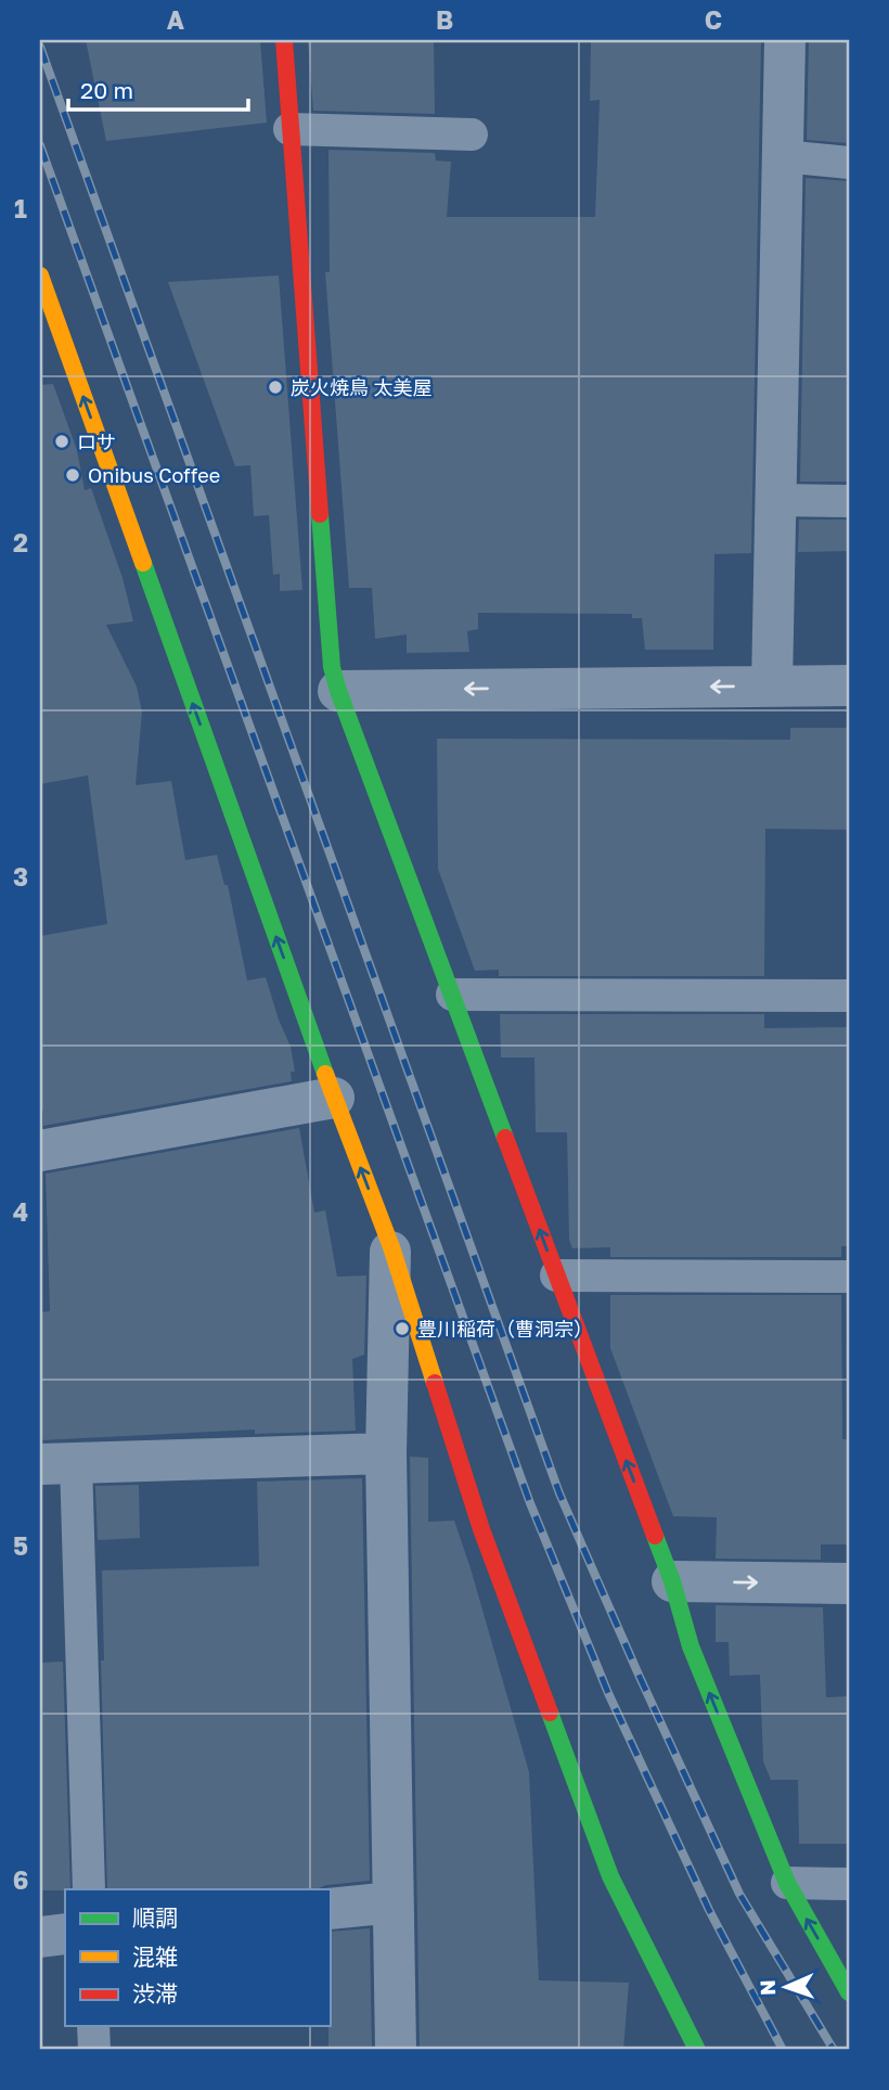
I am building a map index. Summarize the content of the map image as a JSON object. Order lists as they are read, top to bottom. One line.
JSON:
{"places":["炭火焼鳥 太美屋","ロサ","Onibus Coffee","豊川稲荷（曹洞宗）"],"legend":["順調","混雑","渋滞"],"scale_bar":"20 m","north":"left","grid":{"columns":["A","B","C"],"rows":["1","2","3","4","5","6"]}}
